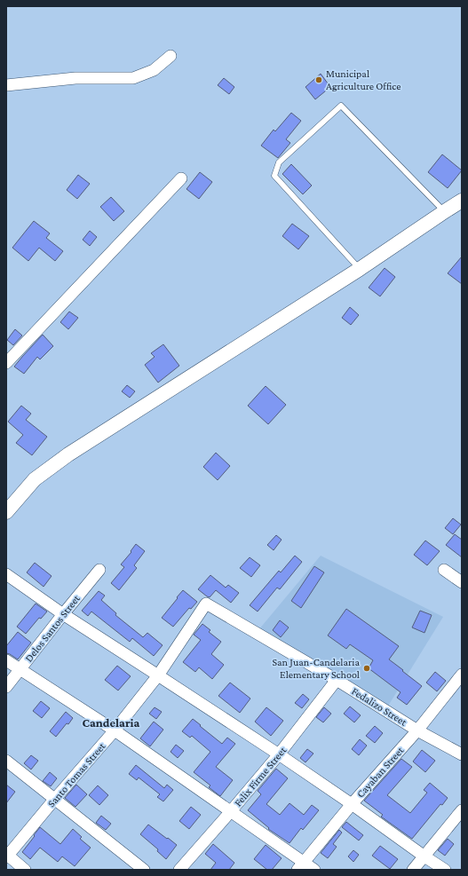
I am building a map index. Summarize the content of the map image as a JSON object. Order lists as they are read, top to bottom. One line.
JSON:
{"streets":{"street":["Delos Santos Street","Fedalizo Street","Cayaban Street","Santo Tomas Street","Felix Firme Street"]},"crossings":[["Fedalizo Street","Cayaban Street"],["Fedalizo Street","Santo Tomas Street"],["Fedalizo Street","Felix Firme Street"]],"districts":["Candelaria"],"places":["Municipal Agriculture Office","San Juan-Candelaria Elementary School"]}
